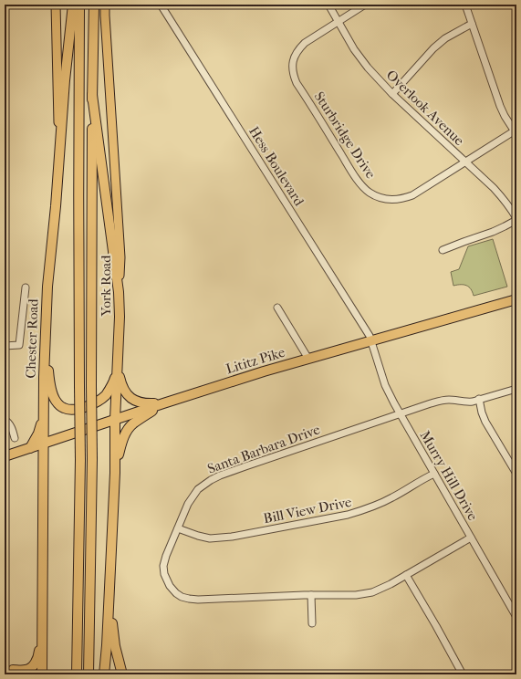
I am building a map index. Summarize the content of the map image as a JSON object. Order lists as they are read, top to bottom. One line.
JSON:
{"streets":{"highway":["York Road","Chester Road","Lititz Pike"],"street":["Overlook Avenue","Sturbridge Drive","Hess Boulevard","Santa Barbara Drive","Murry Hill Drive","Bill View Drive"]},"crossings":[["Overlook Avenue","Sturbridge Drive"],["Hess Boulevard","Lititz Pike"],["Hess Boulevard","Murry Hill Drive"],["York Road","Lititz Pike"],["Chester Road","Lititz Pike"],["Lititz Pike","Murry Hill Drive"],["Santa Barbara Drive","Murry Hill Drive"],["Santa Barbara Drive","Bill View Drive"],["Murry Hill Drive","Bill View Drive"]]}
